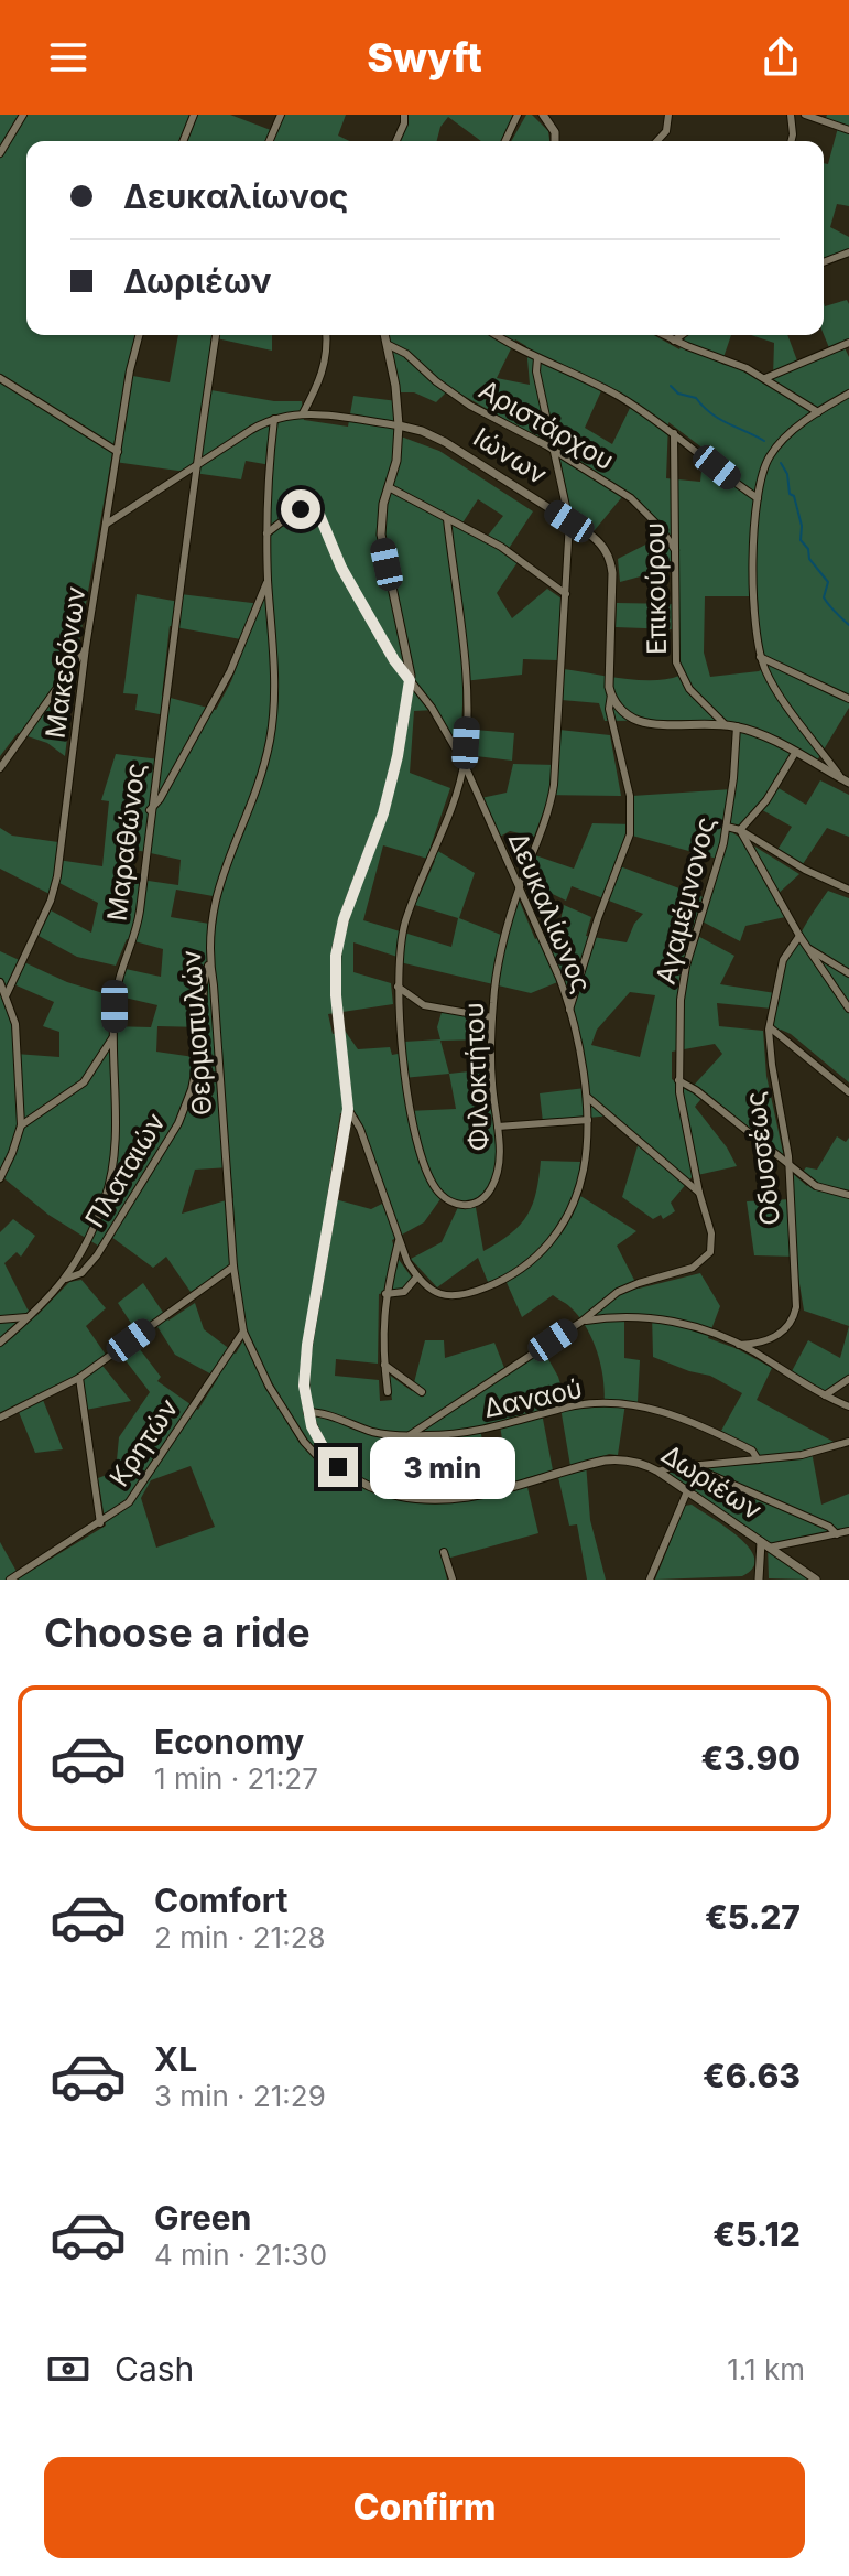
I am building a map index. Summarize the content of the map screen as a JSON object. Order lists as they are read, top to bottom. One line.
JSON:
{"streets":{"street":["Αριστάρχου","Ιώνων","Επικούρου","Μακεδόνων","Μαραθώνος","Αγαμέμνονος","Δευκαλίωνος","Θερμοπυλών","Φιλοκτήτου","Οδυσσέως","Πλαταιών","Δαναού","Κρητών","Δωριέων"]},"crossings":[["Αριστάρχου","Επικούρου"],["Αριστάρχου","Φιλοκτήτου"],["Αριστάρχου","Δωριέων"],["Ιώνων","Μακεδόνων"],["Ιώνων","Μαραθώνος"],["Ιώνων","Θερμοπυλών"],["Ιώνων","Φιλοκτήτου"],["Ιώνων","Δωριέων"],["Μαραθώνος","Πλαταιών"],["Αγαμέμνονος","Δαναού"],["Δευκαλίωνος","Θερμοπυλών"],["Δευκαλίωνος","Φιλοκτήτου"],["Δευκαλίωνος","Δωριέων"],["Θερμοπυλών","Πλαταιών"],["Θερμοπυλών","Κρητών"],["Θερμοπυλών","Δωριέων"],["Δαναού","Δωριέων"]],"page":{"header":"Swyft","banner":["Δευκαλίωνος","Δωριέων"],"bubble":"3 min","heading":"Choose a ride","list":[{"name":"Economy","note":"1 min · 21:27","value":"€3.90"},{"name":"Comfort","note":"2 min · 21:28","value":"€5.27"},{"name":"XL","note":"3 min · 21:29","value":"€6.63"},{"name":"Green","note":"4 min · 21:30","value":"€5.12"}],"pay":["Cash","1.1 km"],"buttons":"Confirm"}}
